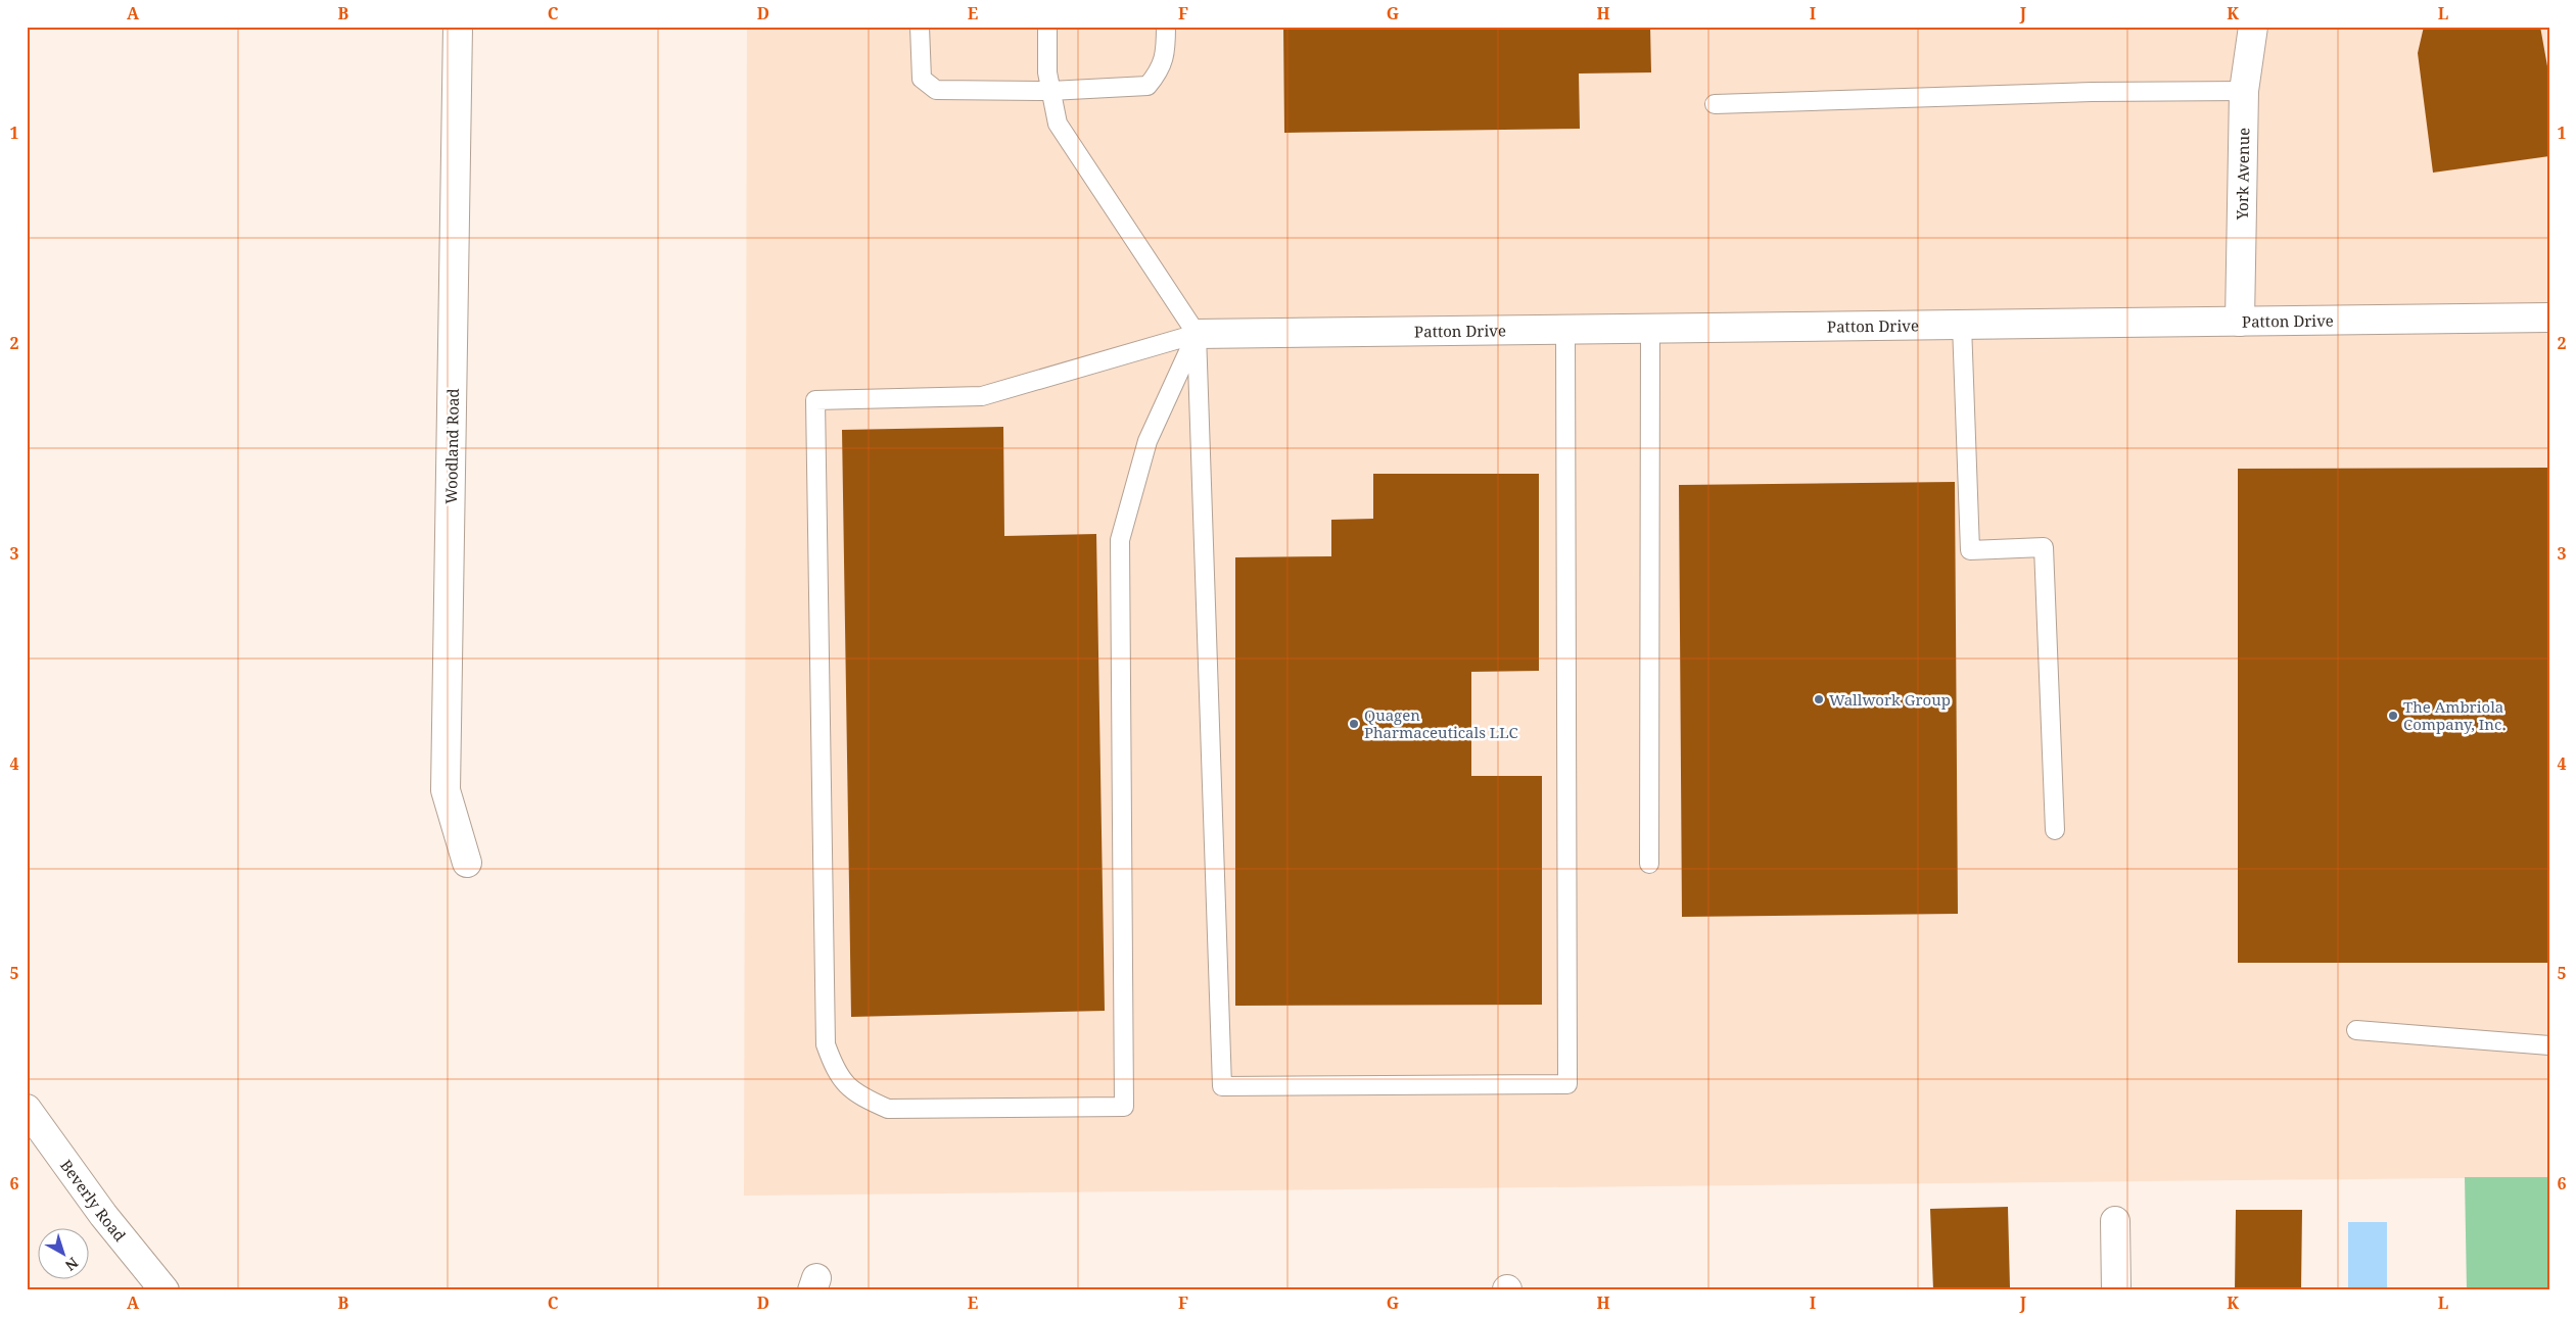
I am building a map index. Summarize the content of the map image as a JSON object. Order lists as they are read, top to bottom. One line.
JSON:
{"streets":{"street":["York Avenue","Patton Drive","Woodland Road","Beverly Road"]},"crossings":[["York Avenue","Patton Drive"]],"places":["Wallwork Group","The Ambriola Company, Inc.","Quagen Pharmaceuticals LLC"],"north":"bottom right","grid":{"columns":["A","B","C","D","E","F","G","H","I","J","K","L"],"rows":["1","2","3","4","5","6"]}}
